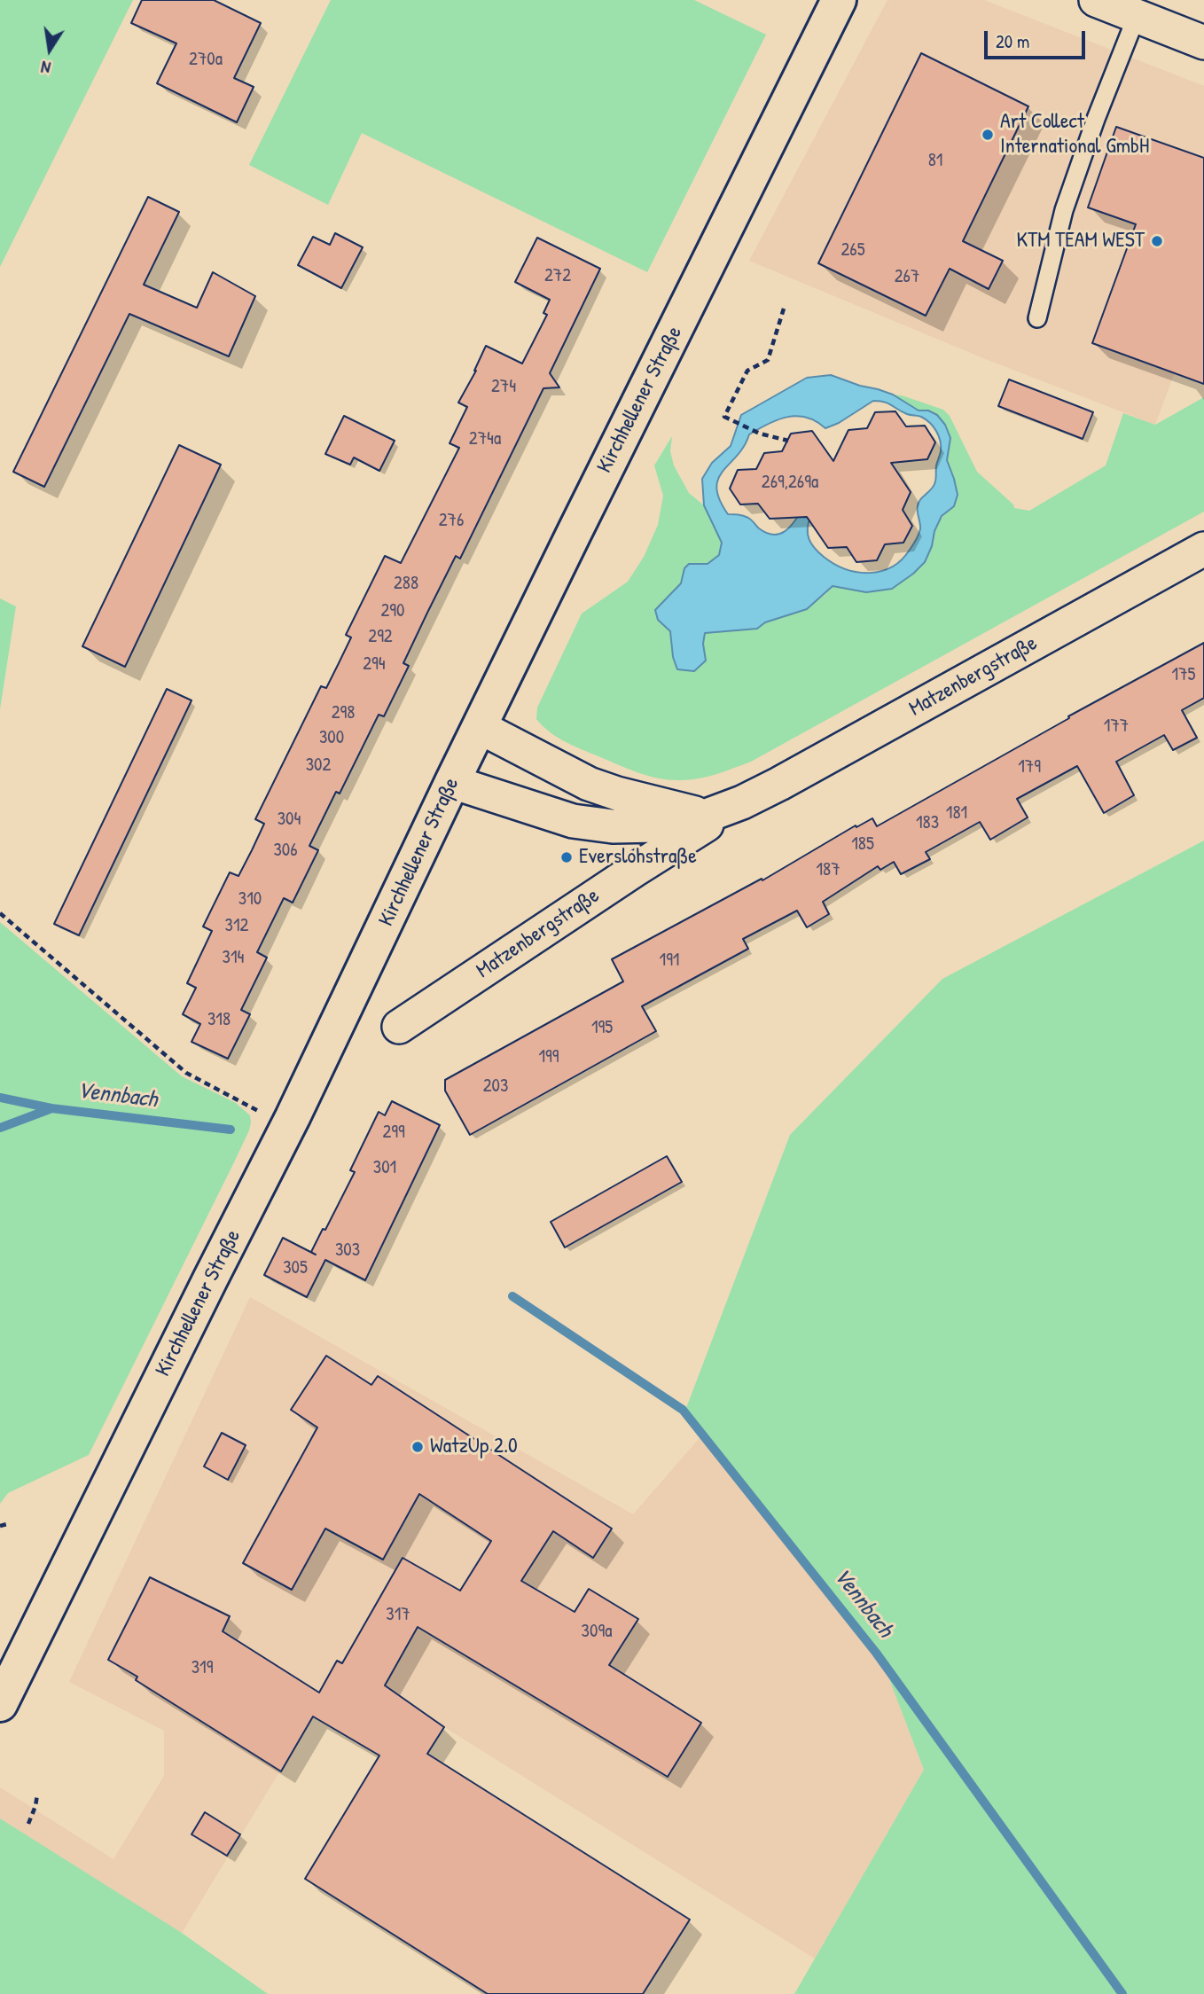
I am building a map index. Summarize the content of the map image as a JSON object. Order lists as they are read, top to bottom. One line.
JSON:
{"streets":{"main road":["Kirchhellener Straße"],"street":["Matzenbergstraße"]},"crossings":[["Kirchhellener Straße","Matzenbergstraße"]],"water":["Vennbach"],"places":["Art Collect International GmbH","KTM TEAM WEST","Everslohstraße","WatzUp 2.0"],"house_numbers":["270a","81","265","272","267","274","274a","269,269a","276","288","290","292","294","175","298","177","300","302","179","181","304","183","185","306","187","310","312","314","191","318","195","199","203","299","301","303","305","317","309a","319"],"scale_bar":"20 m","north":"bottom"}
